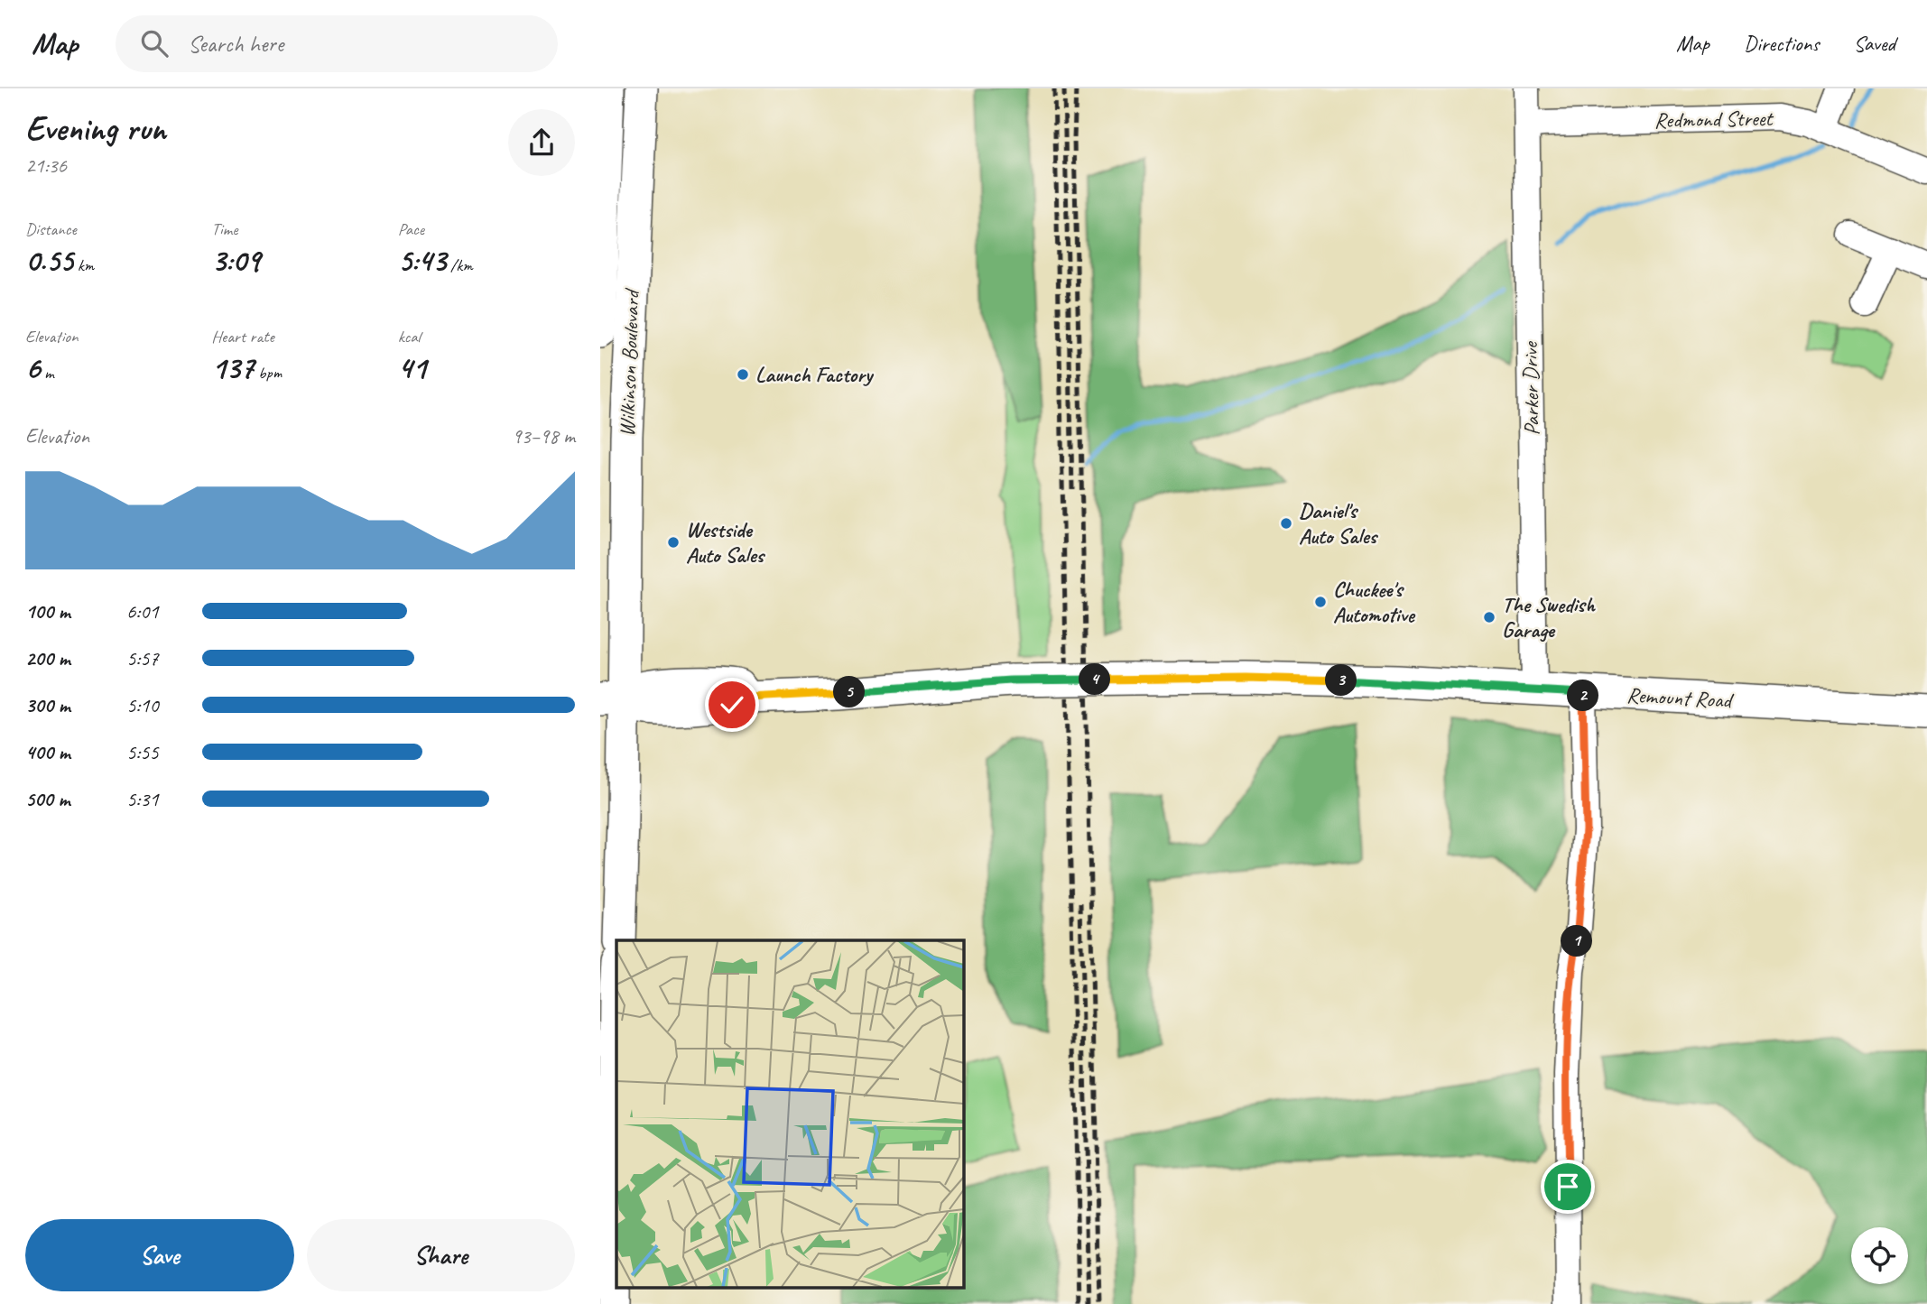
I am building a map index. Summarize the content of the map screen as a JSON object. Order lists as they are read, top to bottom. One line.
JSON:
{"streets":{"main road":["Wilkinson Boulevard","Remount Road"],"street":["Redmond Street","Parker Drive"]},"crossings":[["Redmond Street","Parker Drive"],["Wilkinson Boulevard","Remount Road"],["Parker Drive","Remount Road"]],"places":["Launch Factory","Daniel's Auto Sales","Westside Auto Sales","Chuckee's Automotive","The Swedish Garage"],"page":{"header":"Map","search":"Search here","nav":["Map","Directions","Saved"],"heading":["Evening run","21:36"],"stats":[["Distance","0.55 km"],["Time","3:09"],["Pace","5:43 /km"],["Elevation","6 m"],["Heart rate","137 bpm"],["kcal","41"]],"chart":["Elevation","93–98 m"],"list":[{"name":"100 m","note":"6:01"},{"name":"200 m","note":"5:57"},{"name":"300 m","note":"5:10"},{"name":"400 m","note":"5:55"},{"name":"500 m","note":"5:31"}],"pins":["4","3","5","2","1"],"buttons":["Save","Share"]}}
